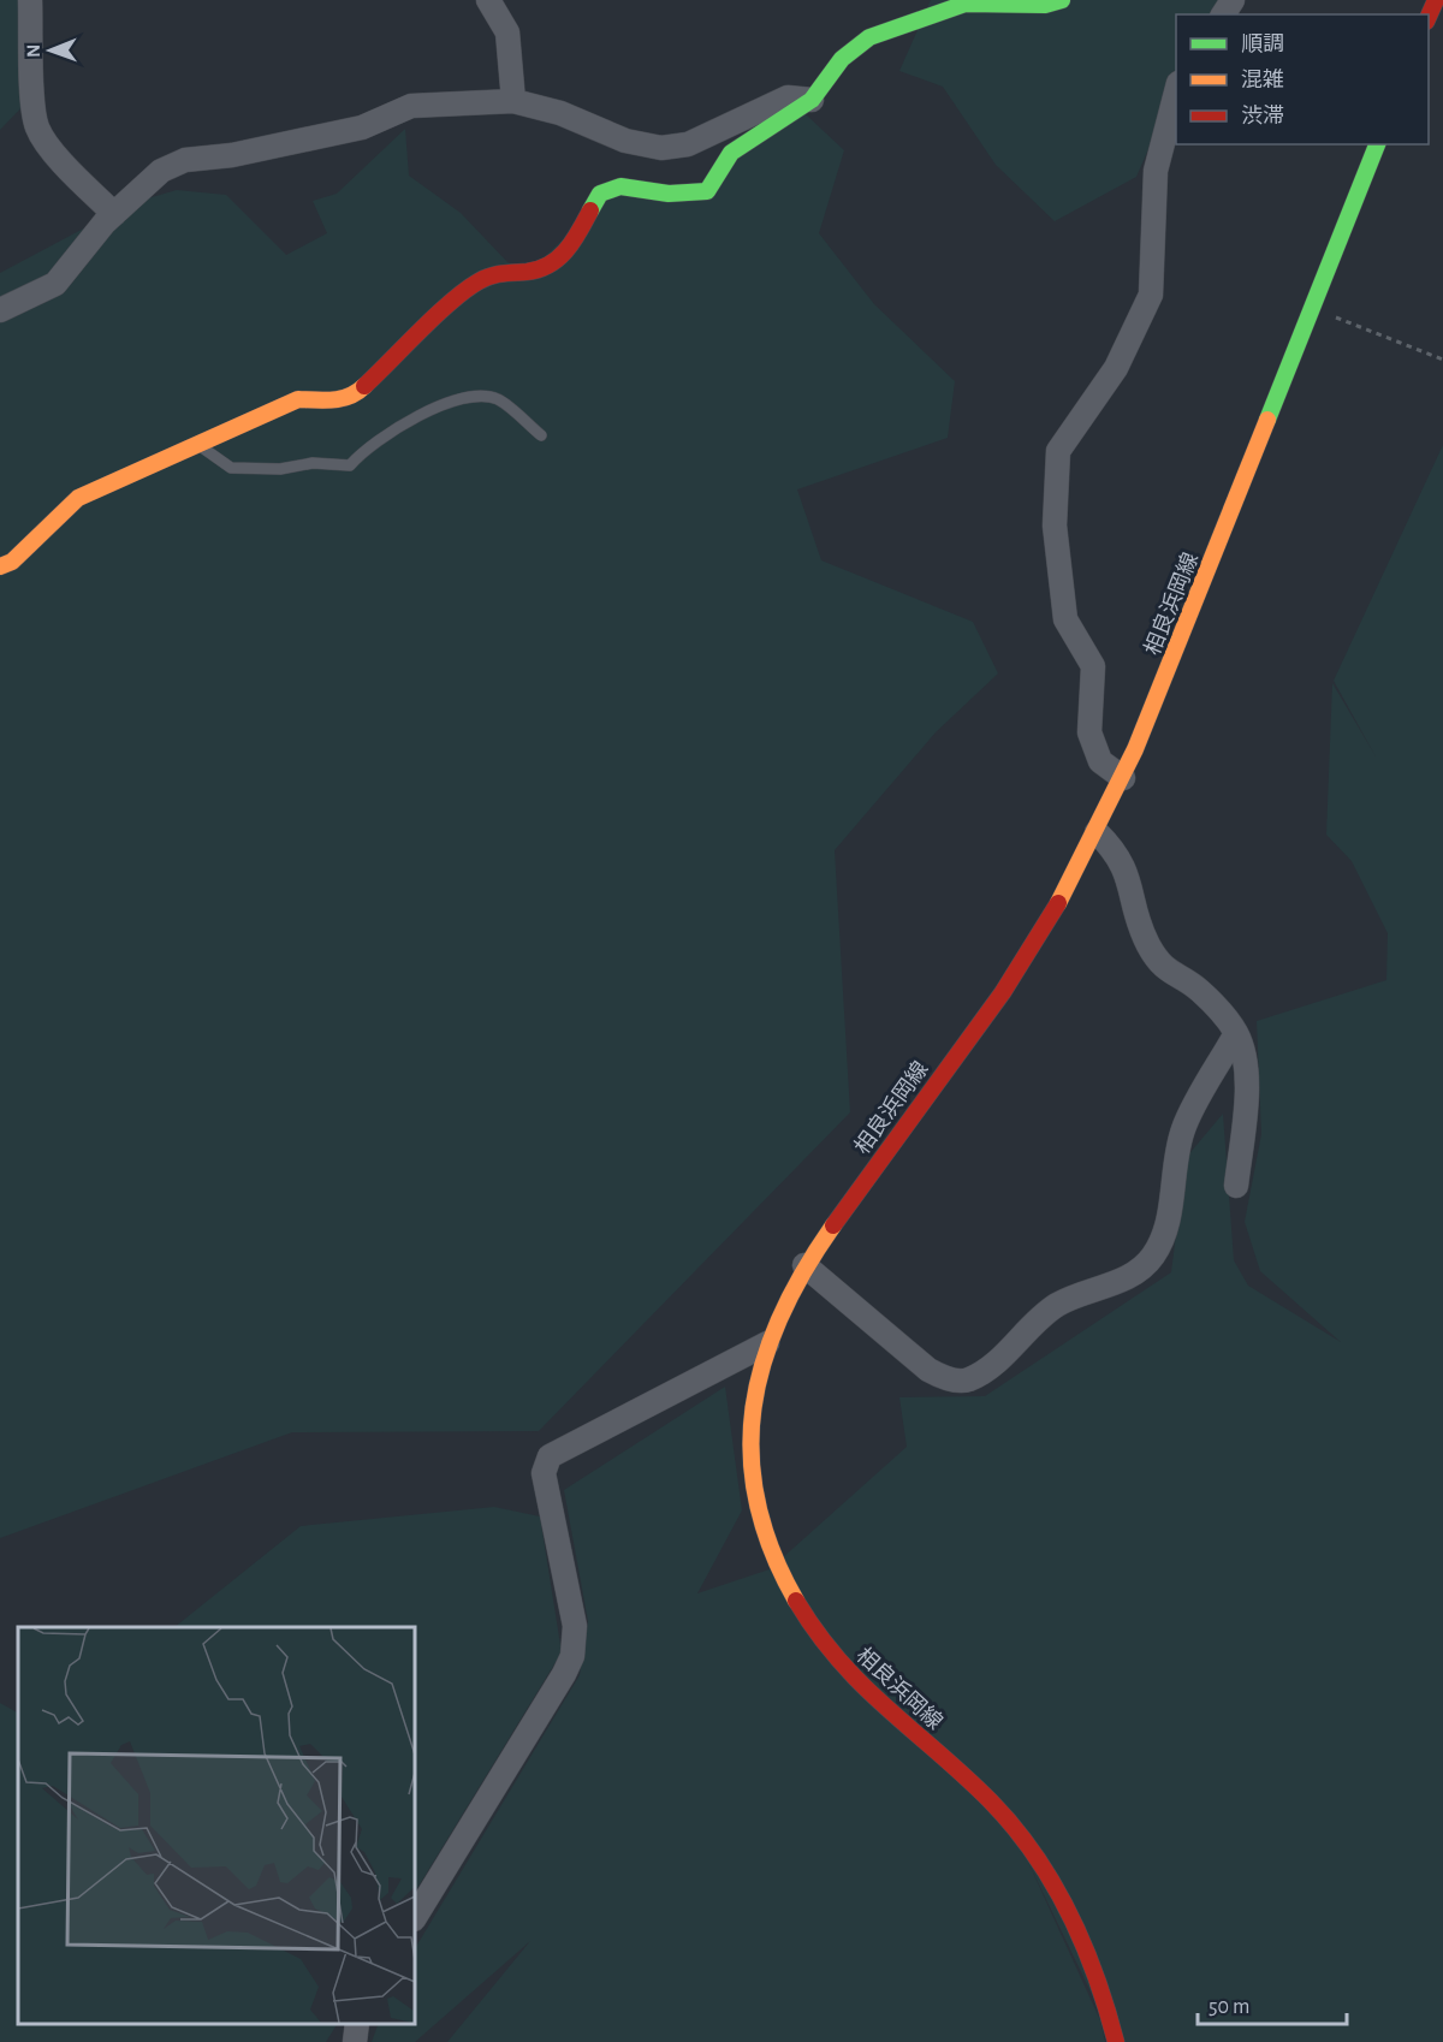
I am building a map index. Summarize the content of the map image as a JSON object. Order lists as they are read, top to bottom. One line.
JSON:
{"streets":{"main road":["相良浜岡線"]},"legend":["順調","混雑","渋滞"],"scale_bar":"50 m","north":"left"}
